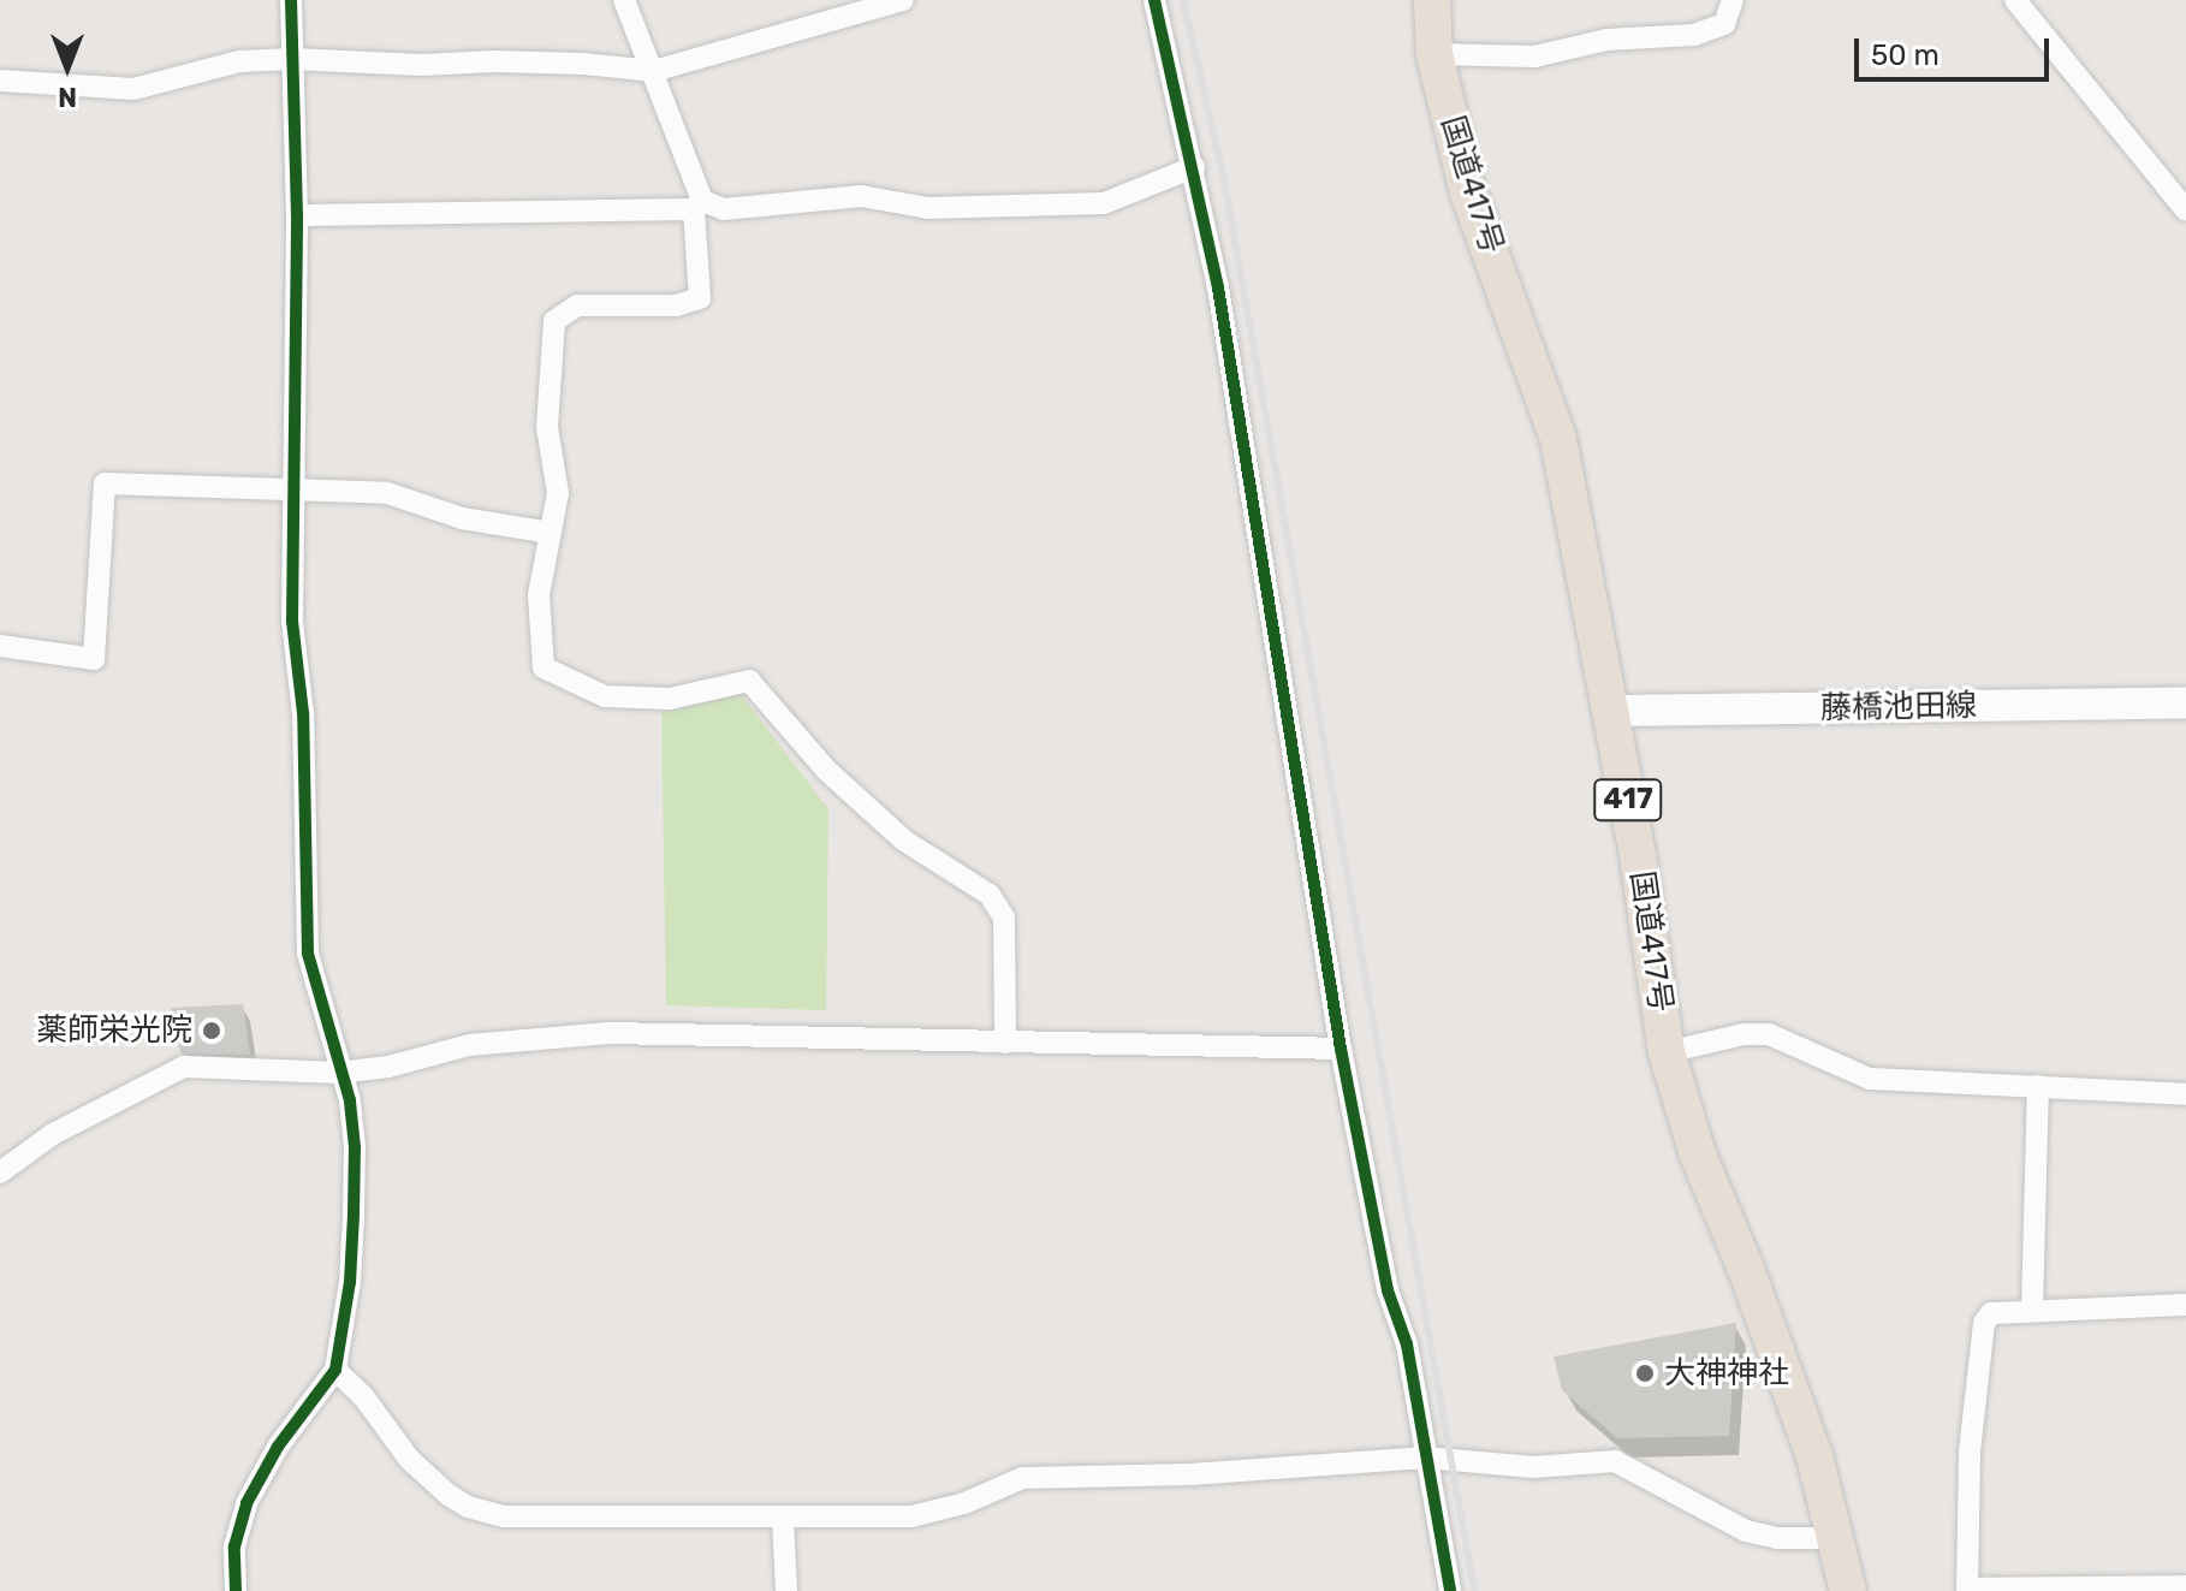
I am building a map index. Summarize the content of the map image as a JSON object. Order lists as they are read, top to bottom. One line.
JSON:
{"streets":{"highway":["国道417号","417"],"main road":["藤橋池田線"]},"crossings":[["国道417号","藤橋池田線"]],"places":["薬師栄光院","大神神社"],"scale_bar":"50 m","north":"bottom"}
